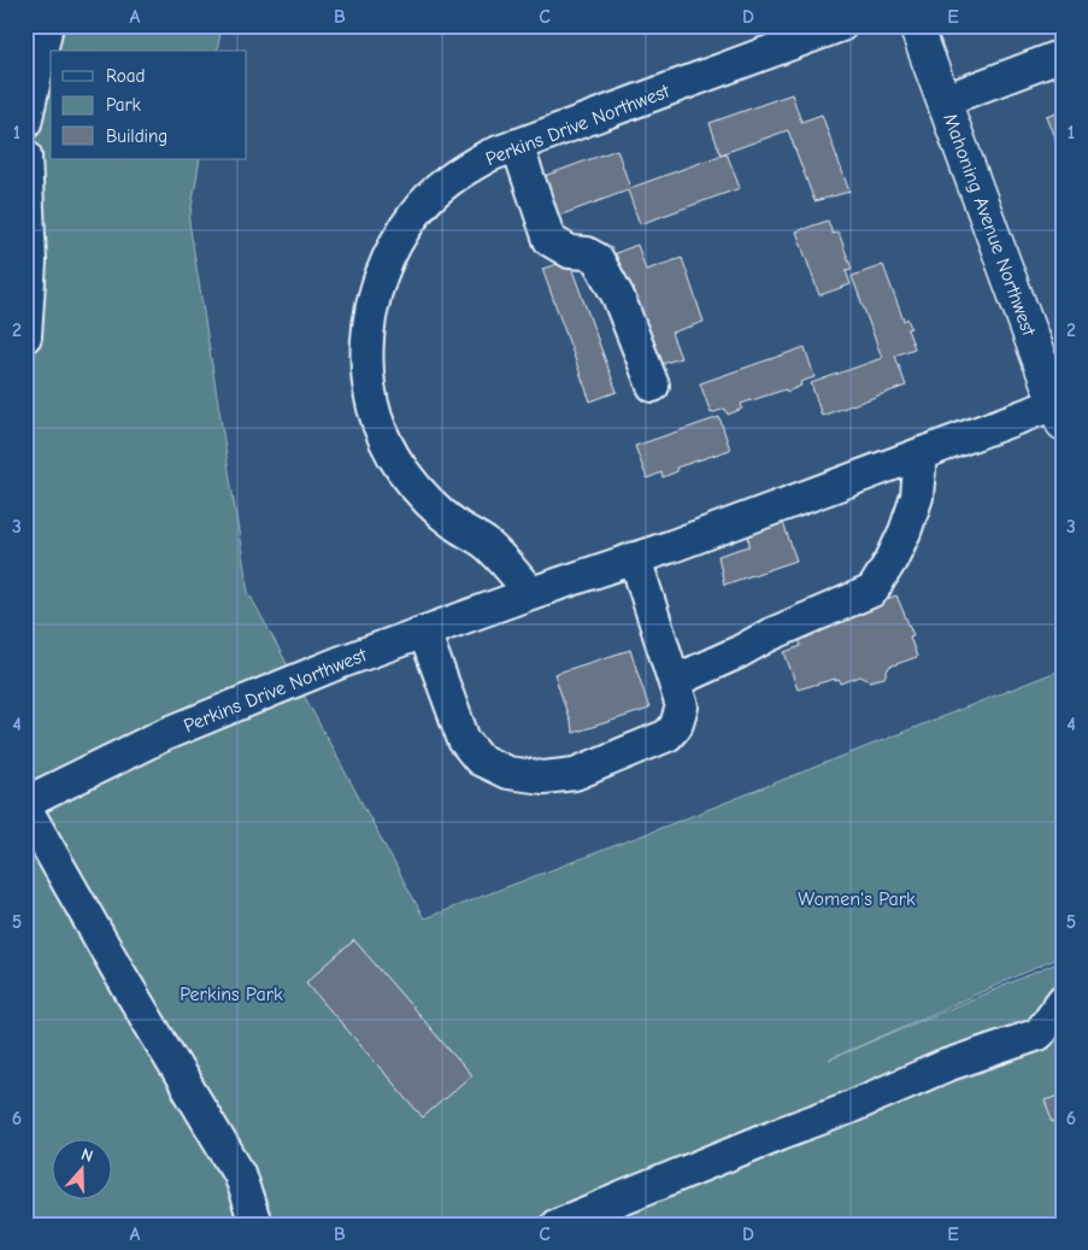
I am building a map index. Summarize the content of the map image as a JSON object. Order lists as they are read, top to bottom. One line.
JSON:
{"streets":{"main road":["Mahoning Avenue Northwest"],"street":["Perkins Drive Northwest"]},"crossings":[["Perkins Drive Northwest","Mahoning Avenue Northwest"]],"parks":["Women's Park","Perkins Park"],"legend":["Road","Park","Building"],"north":"top","grid":{"columns":["A","B","C","D","E"],"rows":["1","2","3","4","5","6"]}}
